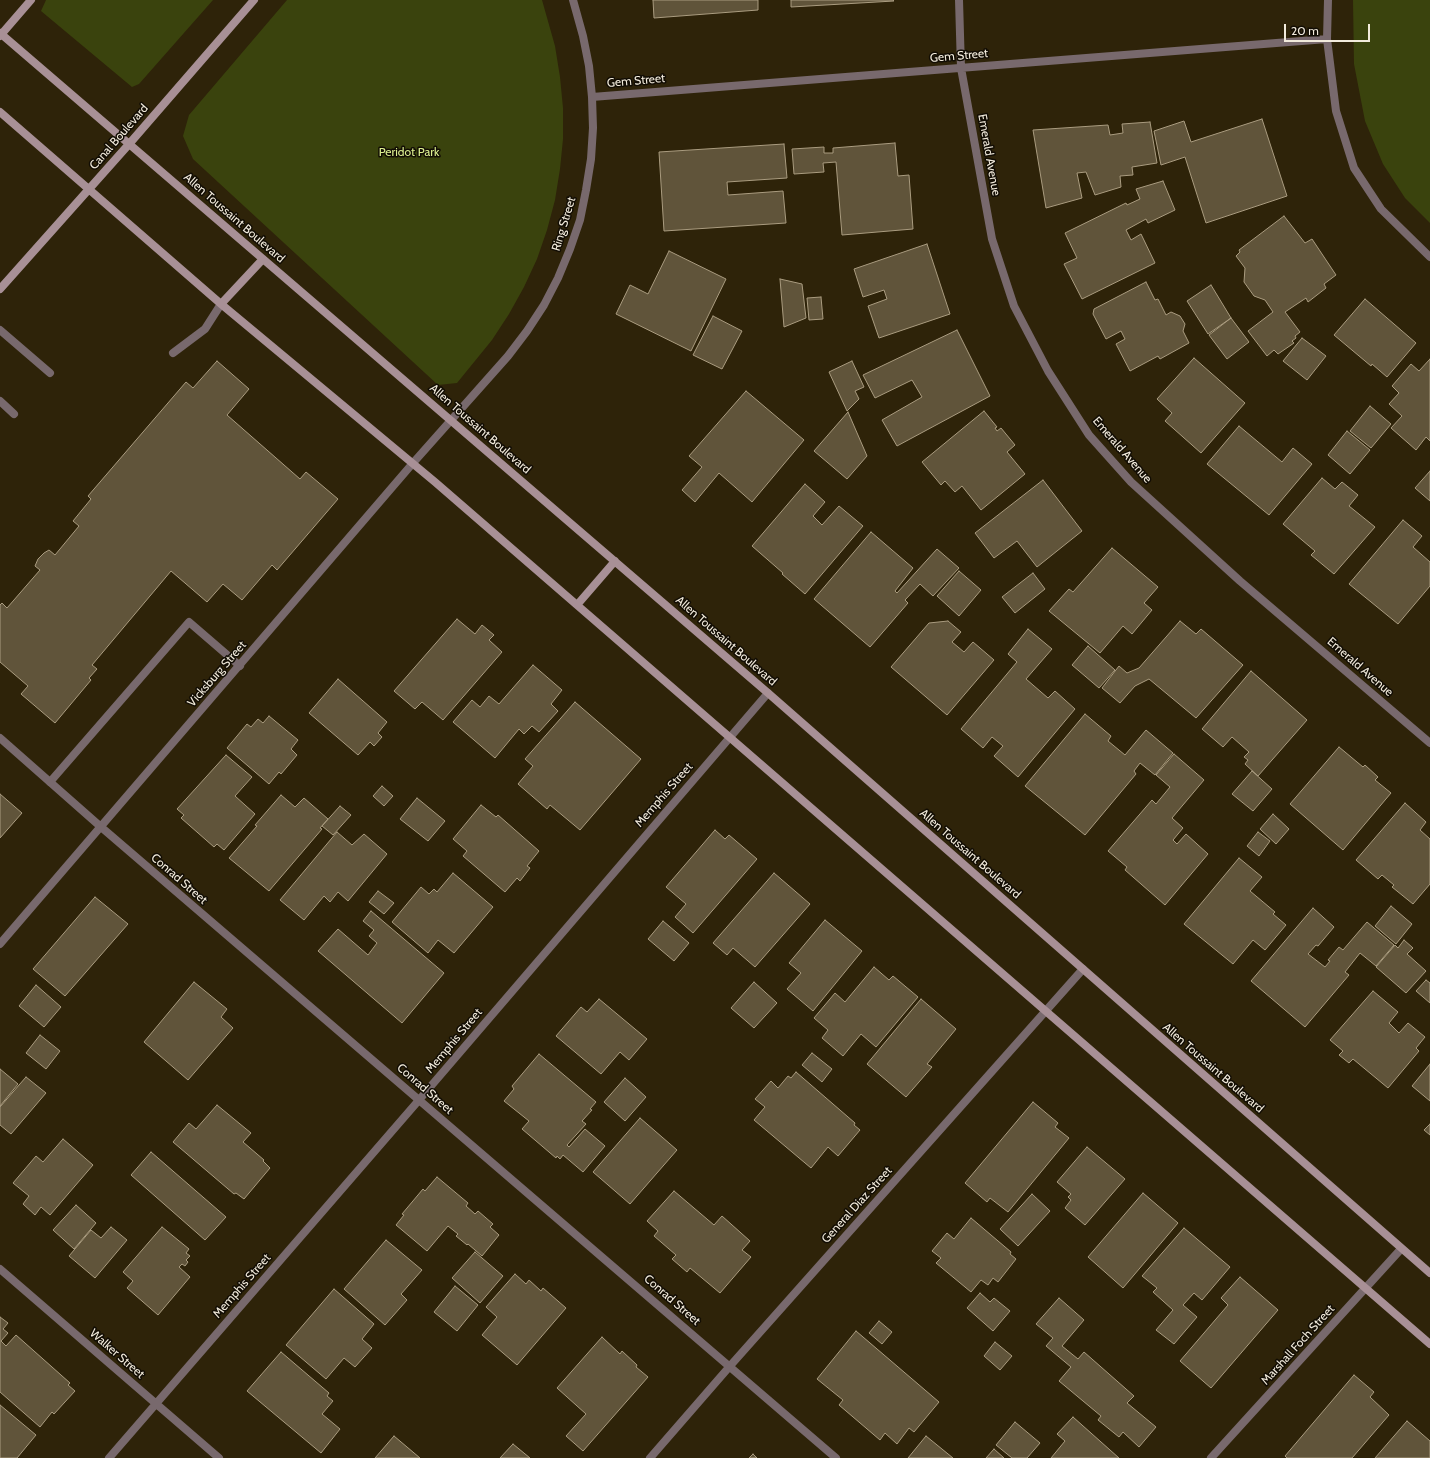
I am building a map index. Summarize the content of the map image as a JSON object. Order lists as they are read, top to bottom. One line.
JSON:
{"streets":{"main road":["Canal Boulevard","Allen Toussaint Boulevard"],"street":["Gem Street","Emerald Avenue","Ring Street","Vicksburg Street","Memphis Street","Conrad Street","General Diaz Street","Marshall Foch Street","Walker Street"]},"crossings":[["Gem Street","Emerald Avenue"],["Gem Street","Ring Street"],["Canal Boulevard","Allen Toussaint Boulevard"],["Allen Toussaint Boulevard","Ring Street"],["Allen Toussaint Boulevard","Vicksburg Street"],["Allen Toussaint Boulevard","Memphis Street"],["Allen Toussaint Boulevard","General Diaz Street"],["Allen Toussaint Boulevard","Marshall Foch Street"],["Ring Street","Vicksburg Street"],["Vicksburg Street","Conrad Street"],["Memphis Street","Conrad Street"],["Memphis Street","Walker Street"],["Conrad Street","General Diaz Street"]],"parks":["Peridot Park"],"scale_bar":"20 m"}
